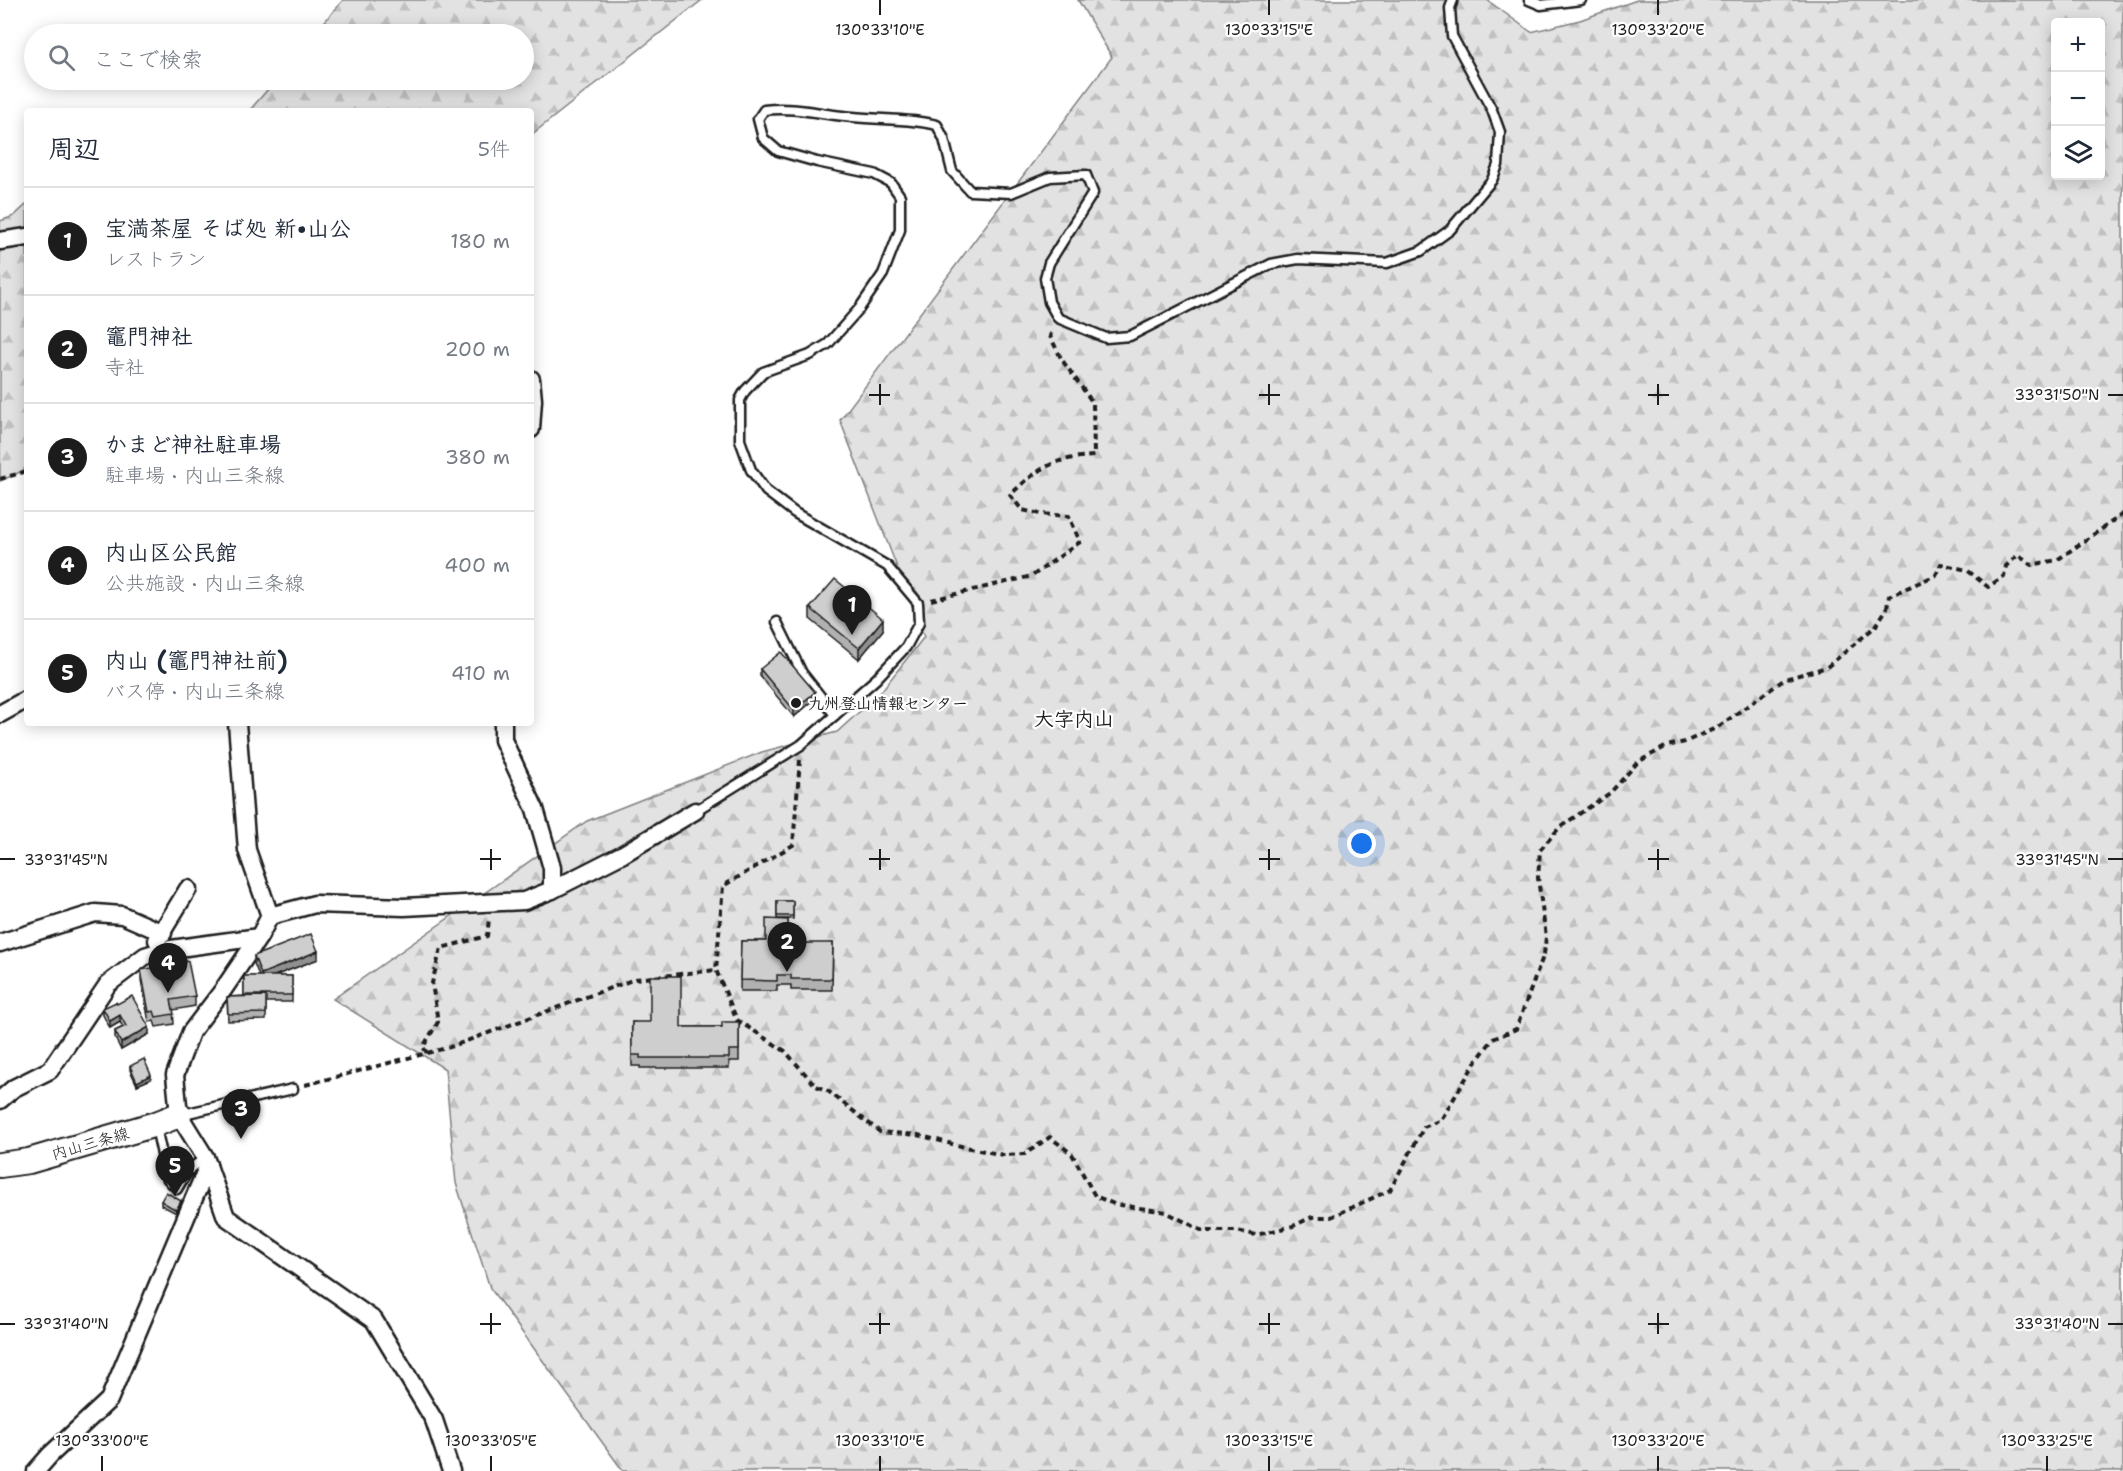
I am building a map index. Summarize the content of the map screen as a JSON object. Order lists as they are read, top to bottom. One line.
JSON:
{"streets":{"main road":["内山三条線"]},"districts":["大字内山"],"places":["九州登山情報センター"],"page":{"map_buttons":["+","−"],"search":"ここで検索","heading":["周辺","5件"],"list":[{"mark":"1","name":"宝満茶屋 そば処 新•山公","note":"レストラン","value":"180 m"},{"mark":"2","name":"竈門神社","note":"寺社","value":"200 m"},{"mark":"3","name":"かまど神社駐車場","note":"駐車場 · 内山三条線","value":"380 m"},{"mark":"4","name":"内山区公民館","note":"公共施設 · 内山三条線","value":"400 m"},{"mark":"5","name":"内山 (竈門神社前)","note":"バス停 · 内山三条線","value":"410 m"}],"pins":["1","2","4","3","5"]},"coordinates":["130°33'10\"E","130°33'15\"E","130°33'20\"E","33°31'50\"N","33°31'45\"N","33°31'40\"N","130°33'00\"E","130°33'05\"E","130°33'25\"E"]}
